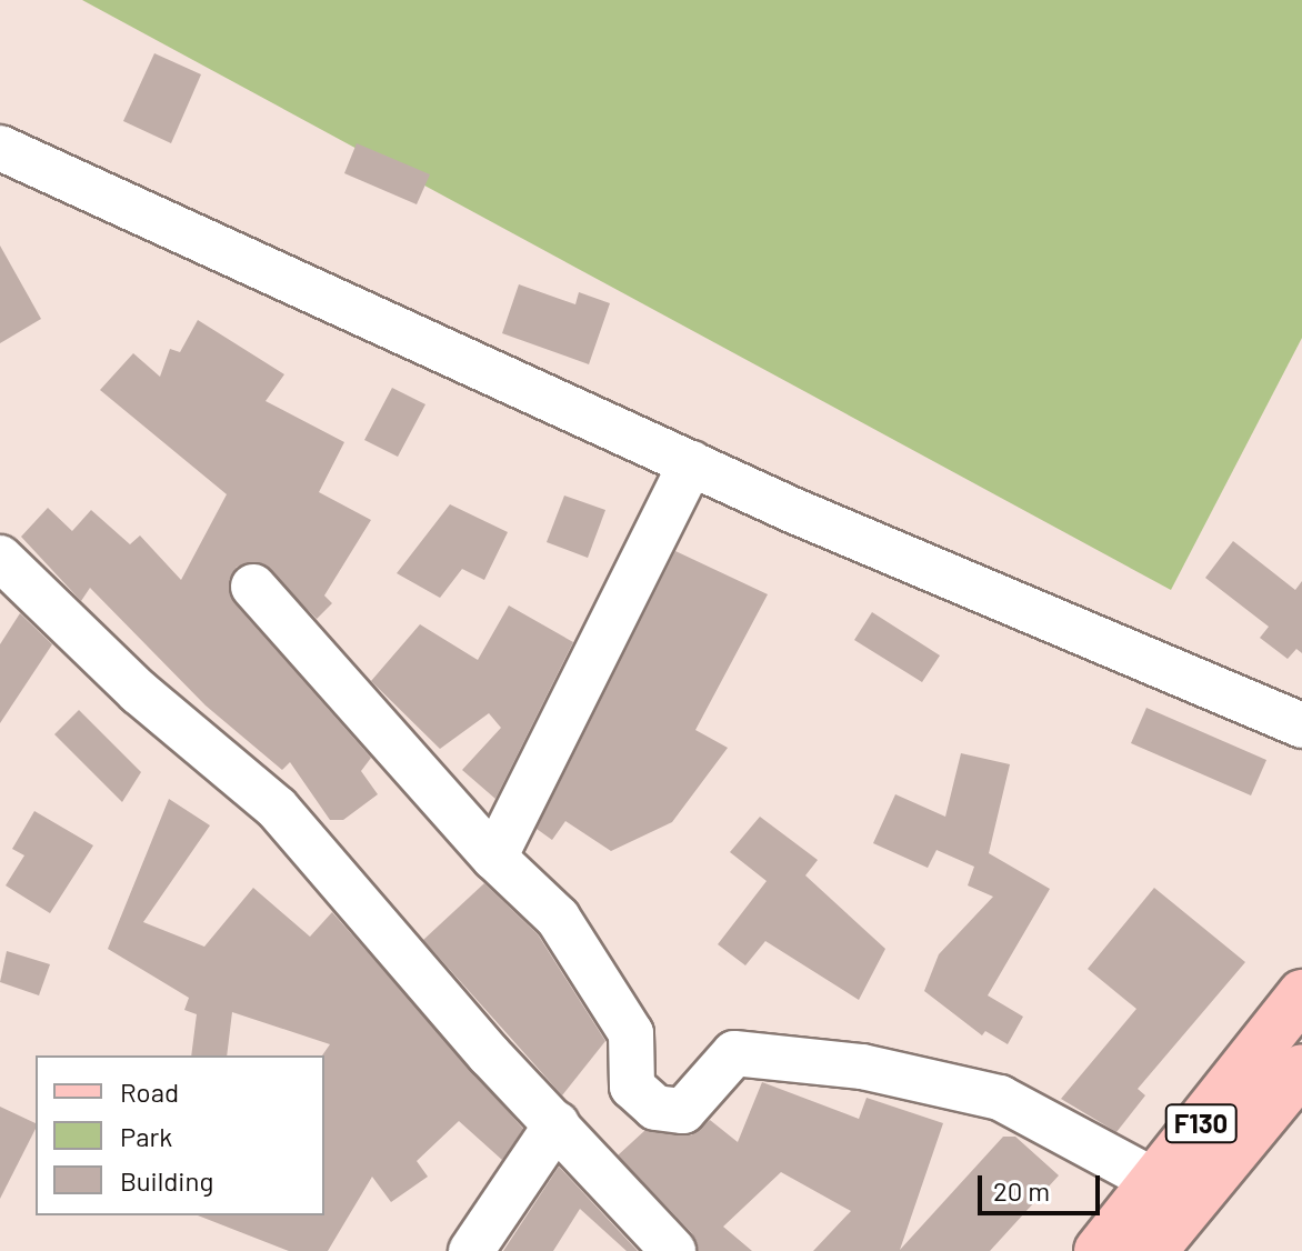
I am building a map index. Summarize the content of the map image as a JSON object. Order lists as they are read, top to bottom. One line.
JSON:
{"streets":{"main road":["F130"]},"legend":["Road","Park","Building"],"scale_bar":"20 m"}
